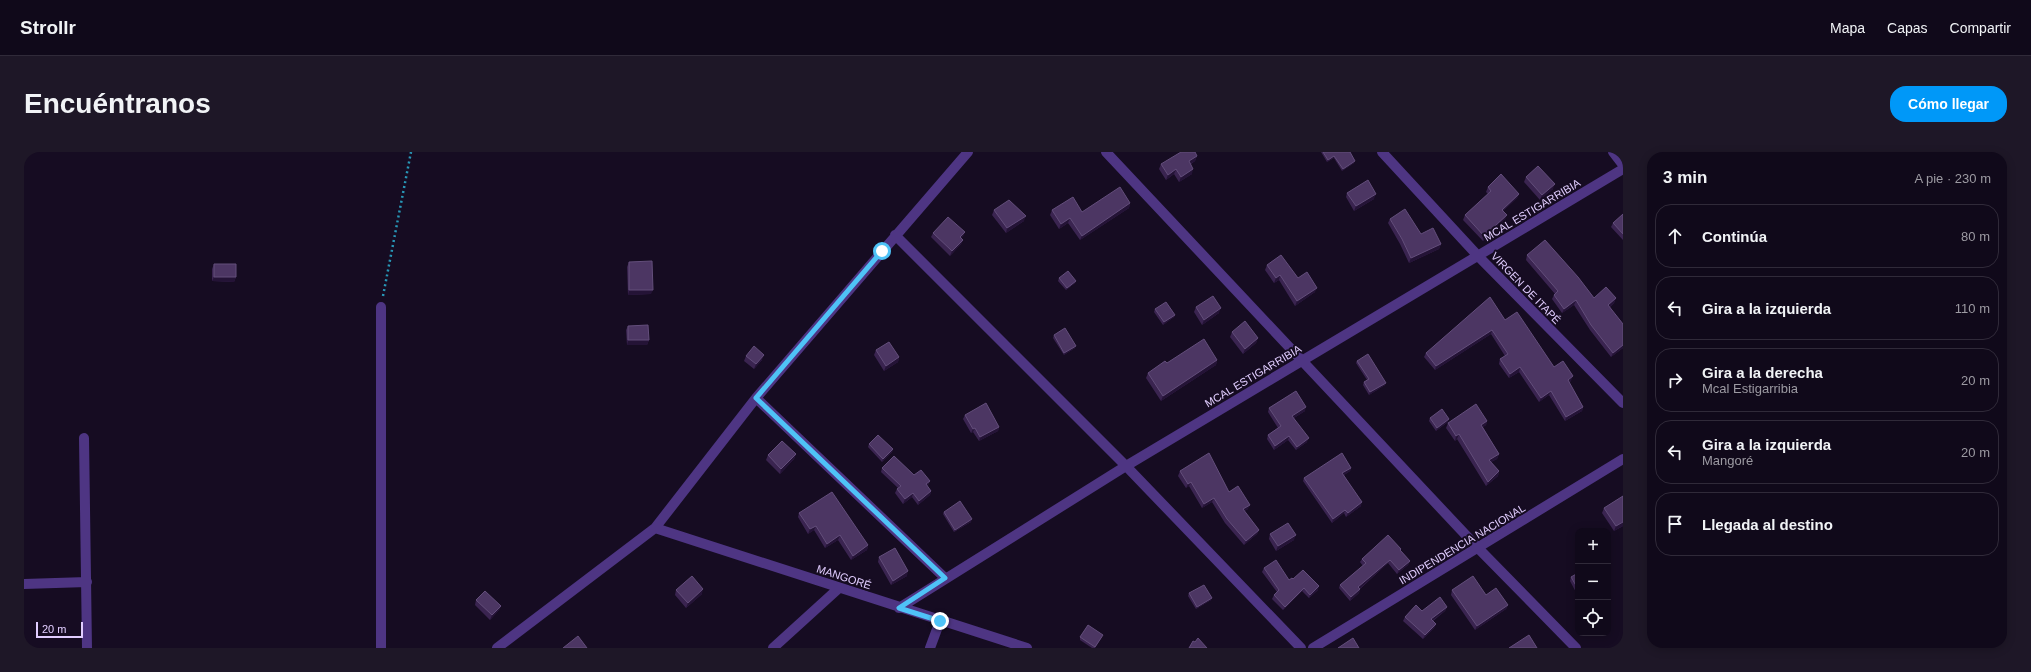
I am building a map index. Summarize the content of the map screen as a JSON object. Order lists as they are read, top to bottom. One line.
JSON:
{"streets":{"street":["MCAL ESTIGARRIBIA","VIRGEN DE ITAPÉ","INDIPENDENCIA NACIONAL","MANGORÉ"]},"crossings":[["MCAL ESTIGARRIBIA","VIRGEN DE ITAPÉ"],["MCAL ESTIGARRIBIA","MANGORÉ"]],"scale_bar":"20 m","page":{"header":"Strollr","nav":["Mapa","Capas","Compartir"],"buttons":"Cómo llegar","title":"Encuéntranos","heading":["3 min","A pie · 230 m"],"list":[["Continúa","80 m"],["Gira a la izquierda","110 m"],["Gira a la derecha","Mcal Estigarribia","20 m"],["Gira a la izquierda","Mangoré","20 m"],"Llegada al destino"],"map_buttons":["+","−"],"scale":"20 m"}}
